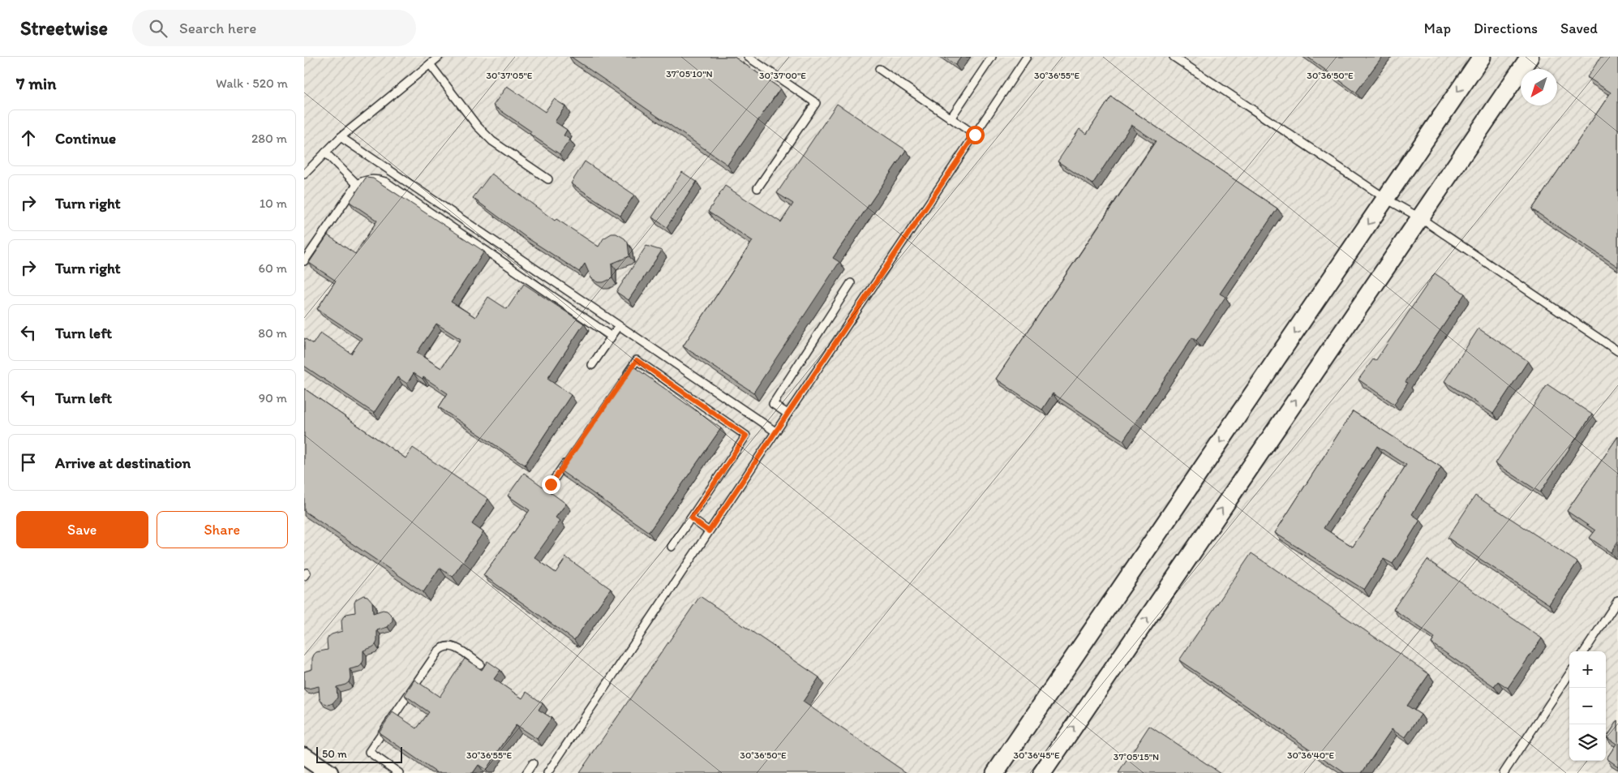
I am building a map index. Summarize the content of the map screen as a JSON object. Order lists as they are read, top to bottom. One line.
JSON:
{"scale_bar":"50 m","north":"bottom left","page":{"header":"Streetwise","search":"Search here","nav":["Map","Directions","Saved"],"heading":["7 min","Walk · 520 m"],"list":[["Continue","280 m"],["Turn right","10 m"],["Turn right","60 m"],["Turn left","80 m"],["Turn left","90 m"],"Arrive at destination"],"buttons":["Save","Share"],"map_buttons":["+","−"],"scale":"50 m"},"coordinates":["37°05'10\"N","30°37'05\"E","30°37'00\"E","30°36'55\"E","30°36'50\"E","30°36'45\"E","30°36'40\"E","37°05'15\"N"]}
